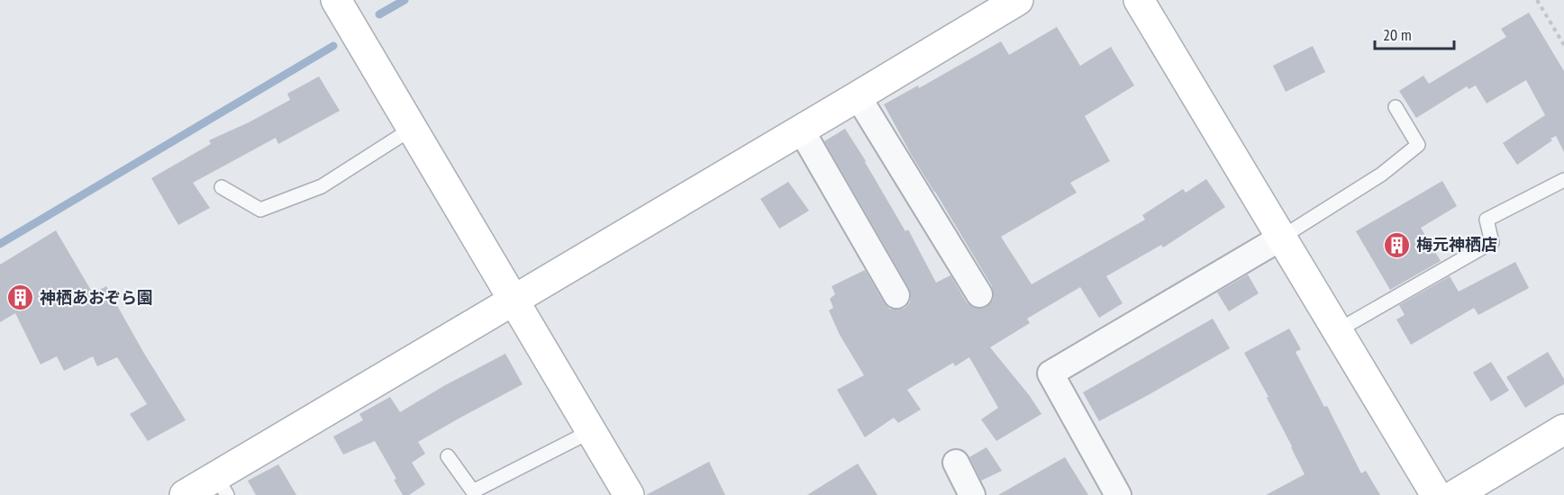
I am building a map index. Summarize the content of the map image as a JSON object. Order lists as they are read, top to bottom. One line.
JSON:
{"places":{"building":["梅元神栖店","神栖あおぞら園"]},"scale_bar":"20 m"}
